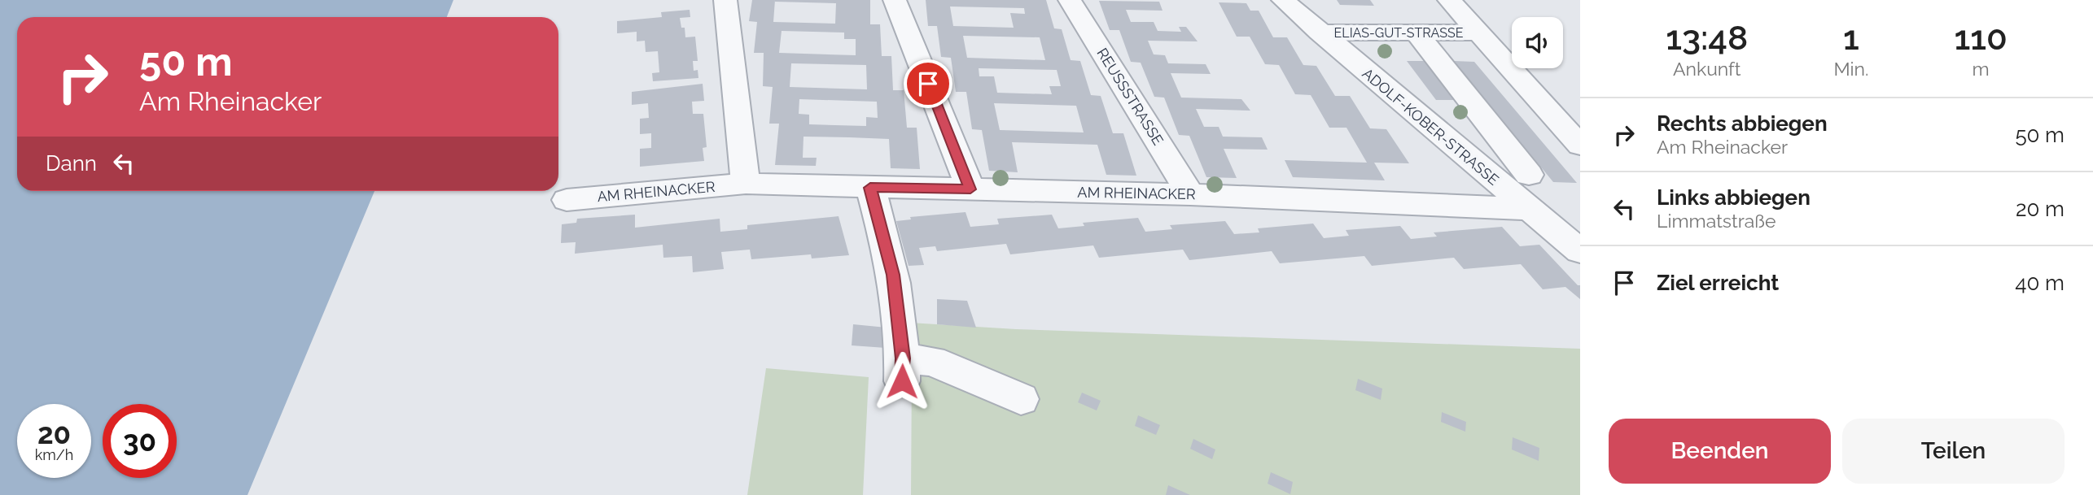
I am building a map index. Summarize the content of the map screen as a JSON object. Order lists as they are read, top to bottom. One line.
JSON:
{"streets":{"street":["ELIAS-GUT-STRASSE","REUSSSTRASSE","ADOLF-KOBER-STRASSE","AM RHEINACKER"]},"crossings":[["ELIAS-GUT-STRASSE","ADOLF-KOBER-STRASSE"],["REUSSSTRASSE","AM RHEINACKER"],["ADOLF-KOBER-STRASSE","AM RHEINACKER"]],"page":{"eta":["13:48","Ankunft","1","Min.","110","m"],"turn":["50 m","Am Rheinacker"],"list":[{"name":"Rechts abbiegen","note":"Am Rheinacker","value":"50 m"},{"name":"Links abbiegen","note":"Limmatstraße","value":"20 m"},{"name":"Ziel erreicht","value":"40 m"}],"then":"Dann","speed":"20 km/h","limit":"30","buttons":["Beenden","Teilen"]}}
